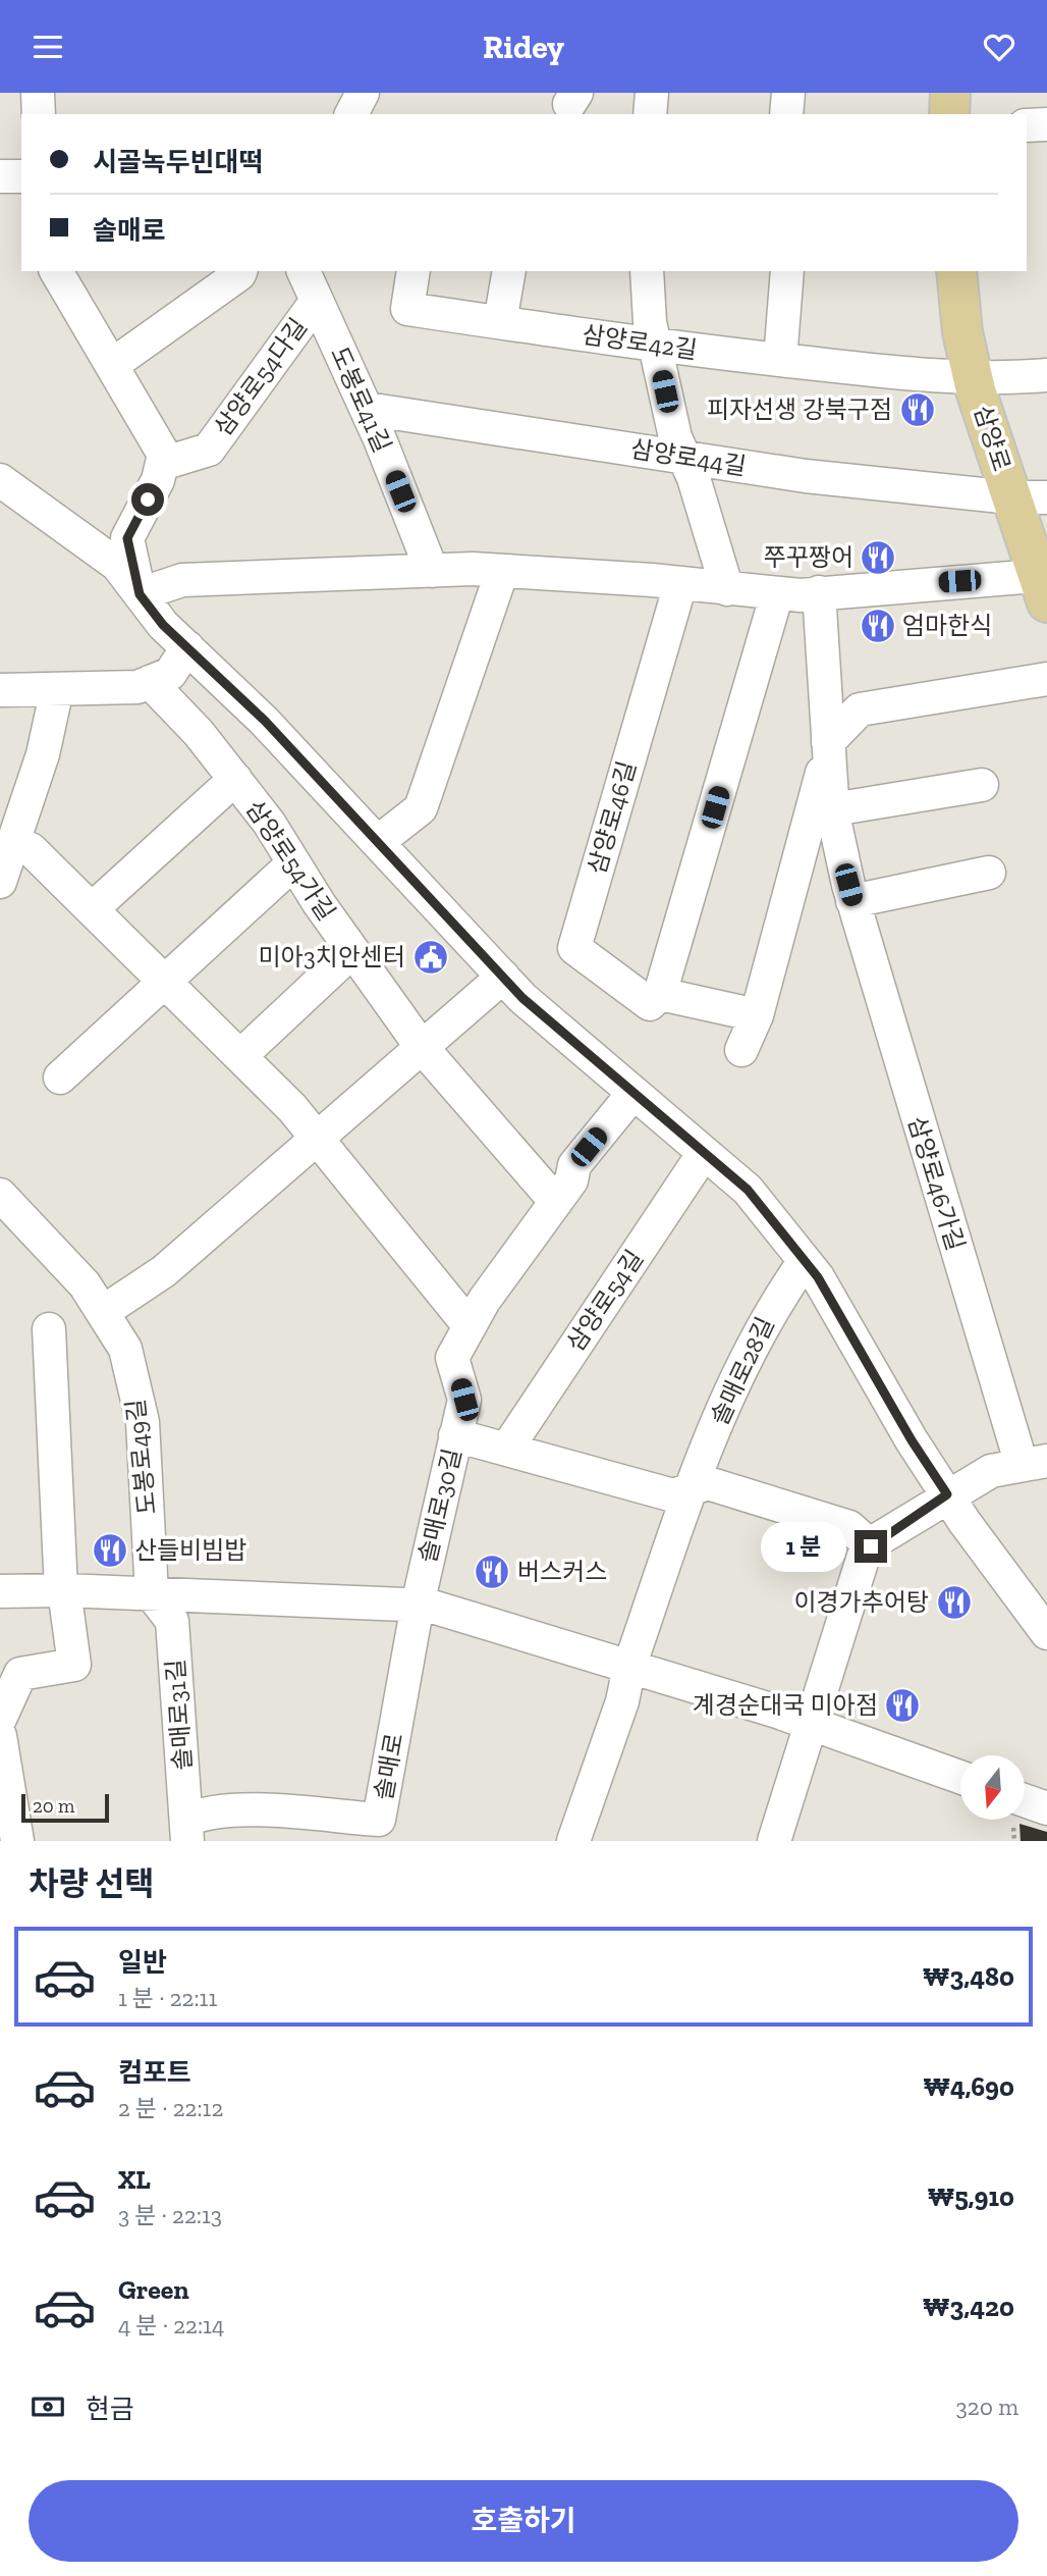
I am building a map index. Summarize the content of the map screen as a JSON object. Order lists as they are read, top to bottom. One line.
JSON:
{"streets":{"main road":["삼양로"],"street":["삼양로42길","삼양로54다길","도봉로41길","삼양로44길","삼양로46길","삼양로54가길","삼양로46가길","삼양로54길","솔매로28길","도봉로49길","솔매로30길","솔매로31길","솔매로"]},"crossings":[["삼양로42길","삼양로"],["삼양로54다길","도봉로41길"],["도봉로41길","삼양로44길"],["삼양로","삼양로44길"],["삼양로46길","삼양로46가길"],["도봉로49길","솔매로31길"],["솔매로30길","솔매로"],["솔매로31길","솔매로"]],"places":{"restaurant":["피자선생 강북구점","쭈꾸짱어","엄마한식","산들비빔밥","버스커스","이경가추어탕","계경순대국 미아점"],"public building":["미아3치안센터"]},"scale_bar":"20 m","north":"bottom","page":{"header":"Ridey","banner":["시골녹두빈대떡","솔매로"],"bubble":"1 분","scale":"20 m","heading":"차량 선택","list":[{"name":"일반","note":"1 분 · 22:11","value":"₩3,480"},{"name":"컴포트","note":"2 분 · 22:12","value":"₩4,690"},{"name":"XL","note":"3 분 · 22:13","value":"₩5,910"},{"name":"Green","note":"4 분 · 22:14","value":"₩3,420"}],"pay":["현금","320 m"],"buttons":"호출하기"}}
